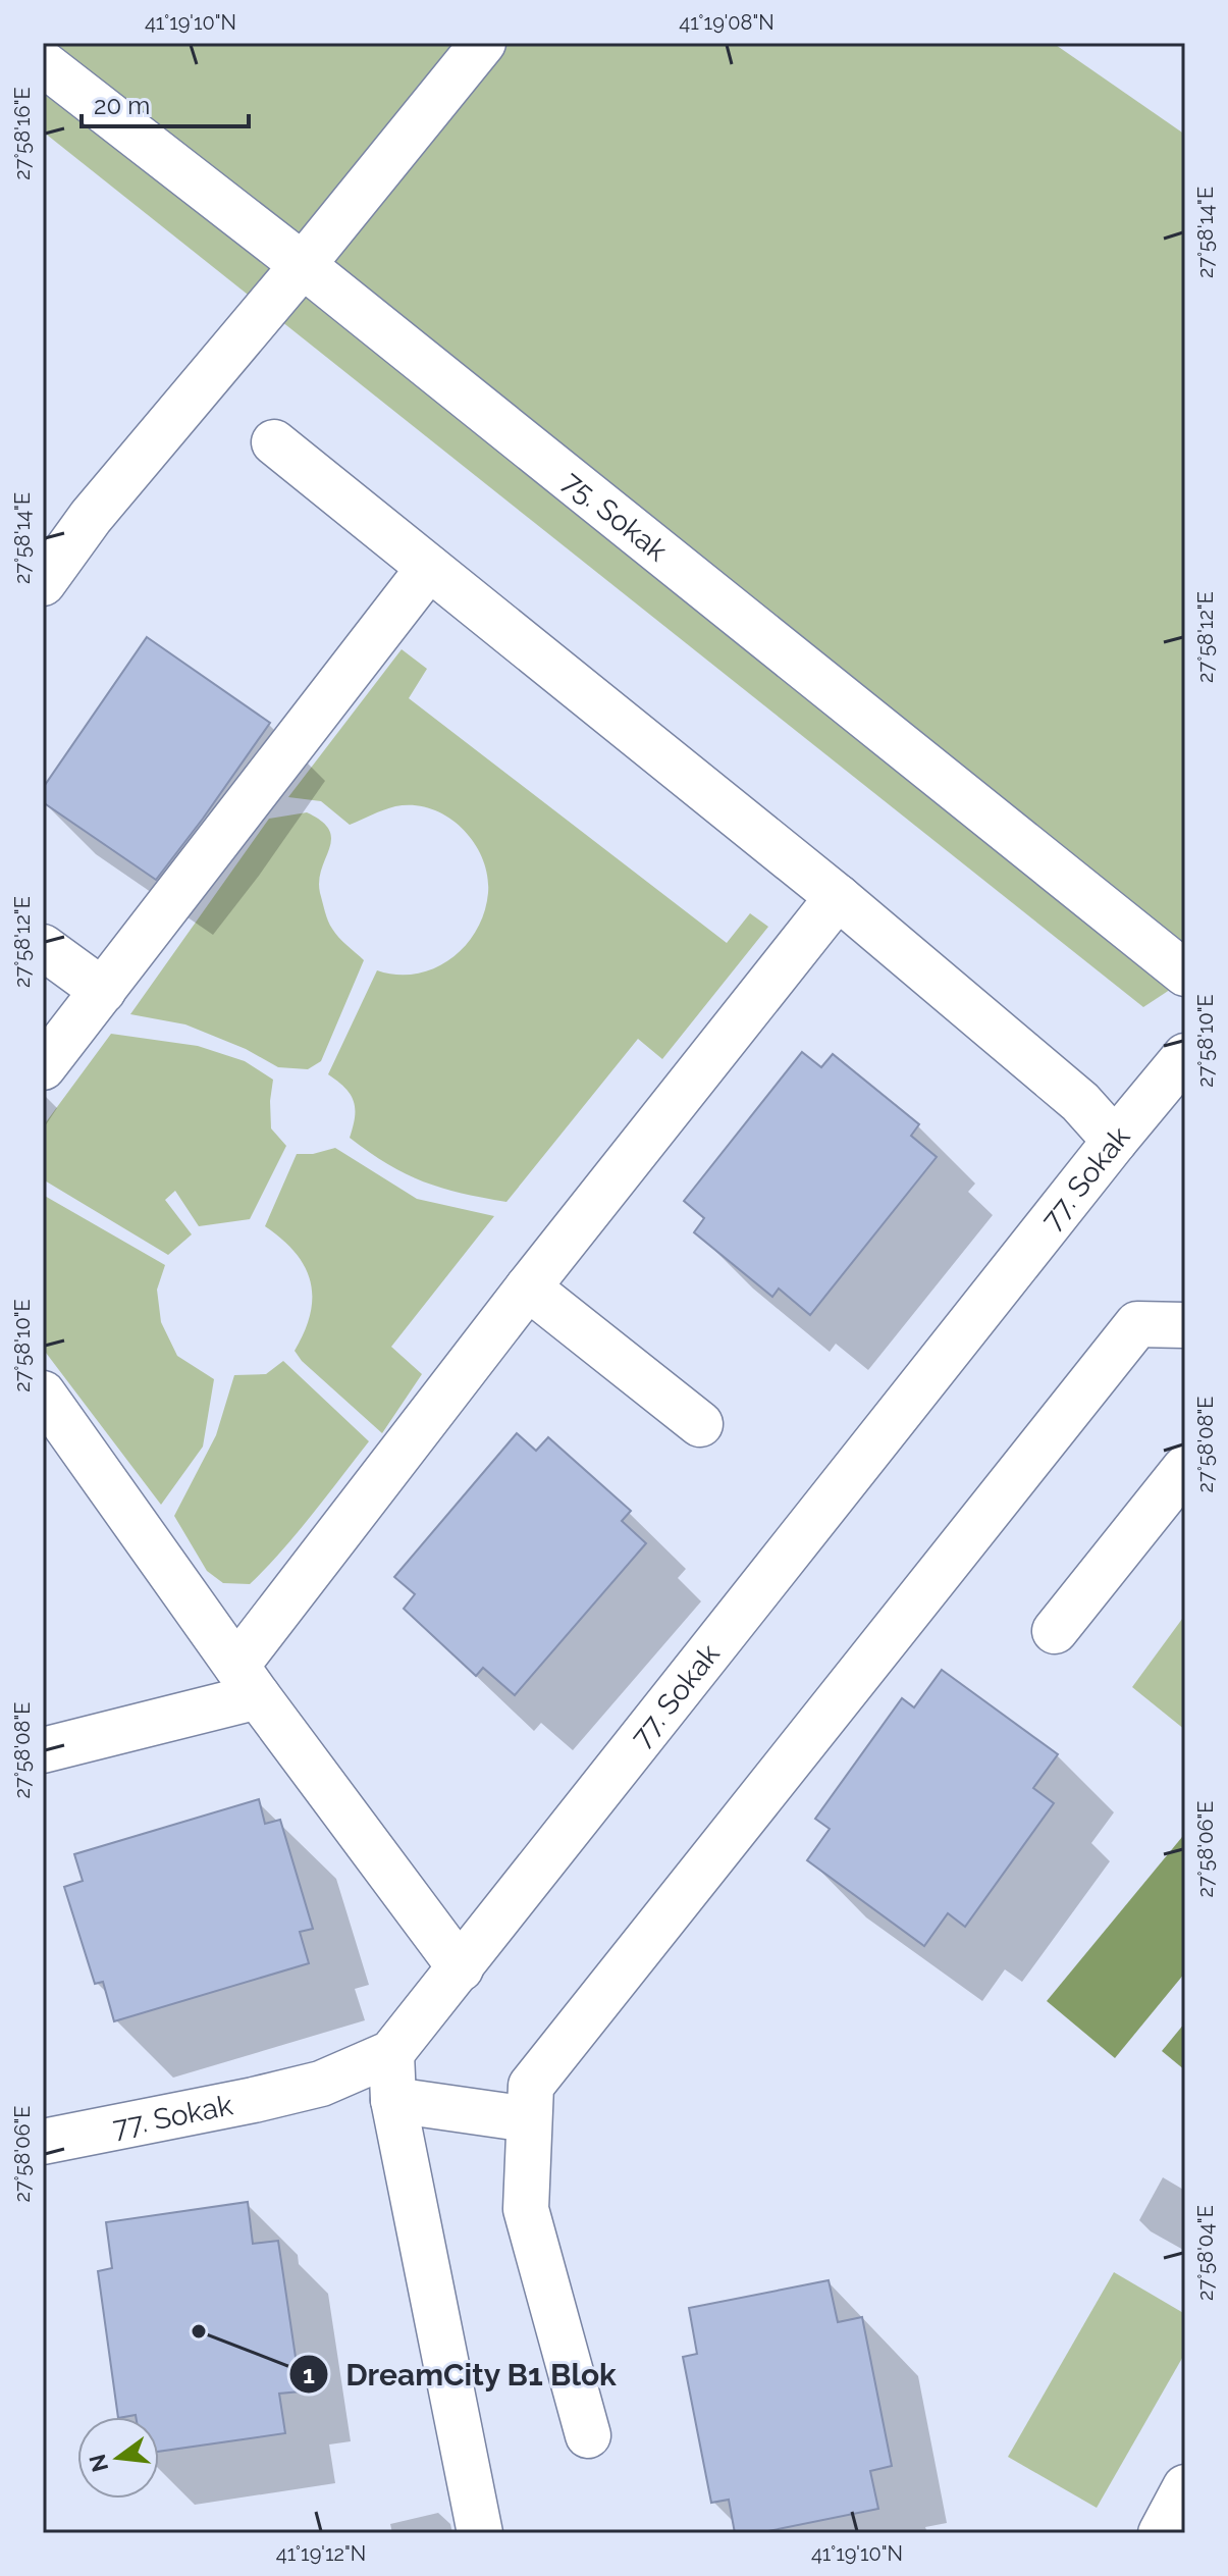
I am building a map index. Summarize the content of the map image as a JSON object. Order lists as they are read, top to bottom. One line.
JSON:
{"streets":{"street":["75. Sokak","77. Sokak"]},"places":["DreamCity B1 Blok"],"scale_bar":"20 m","north":"left","coordinates":["41°19'10\"N","41°19'08\"N","27°58'16\"E","27°58'14\"E","27°58'12\"E","27°58'10\"E","27°58'08\"E","27°58'06\"E","27°58'04\"E","41°19'12\"N"]}
